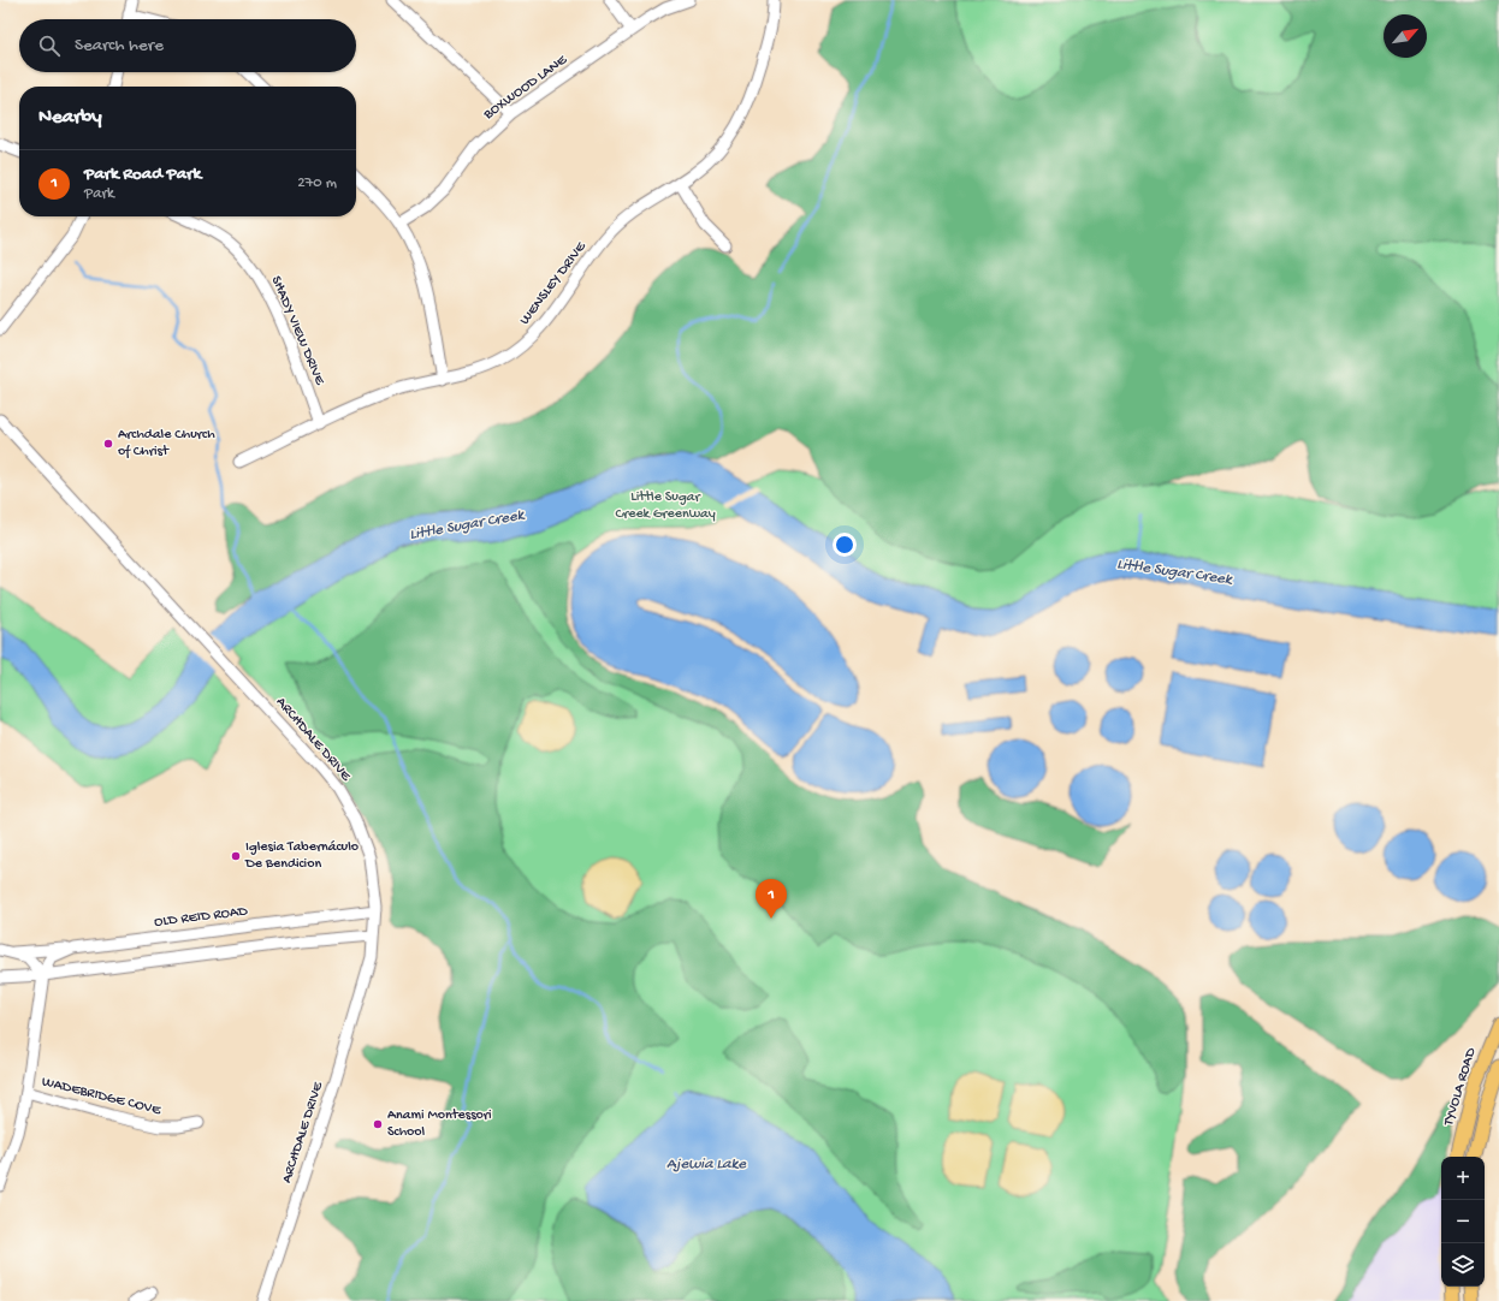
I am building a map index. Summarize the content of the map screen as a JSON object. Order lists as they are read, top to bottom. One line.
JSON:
{"streets":{"main road":["TYVOLA ROAD"],"street":["BOXWOOD LANE","WENSLEY DRIVE","SHADY VIEW DRIVE","ARCHDALE DRIVE","OLD REID ROAD","WADEBRIDGE COVE"]},"crossings":[["WENSLEY DRIVE","SHADY VIEW DRIVE"],["ARCHDALE DRIVE","OLD REID ROAD"],["OLD REID ROAD","WADEBRIDGE COVE"]],"water":["Little Sugar Creek","Ajewia Lake"],"parks":["Little Sugar Creek Greenway"],"places":["Archdale Church of Christ","Iglesia Tabernáculo De Bendicion","Anami Montessori School"],"north":"top right","page":{"search":"Search here","heading":"Nearby","list":[{"mark":"1","name":"Park Road Park","note":"Park","value":"270 m"}],"pins":"1","map_buttons":["+","−"]}}
